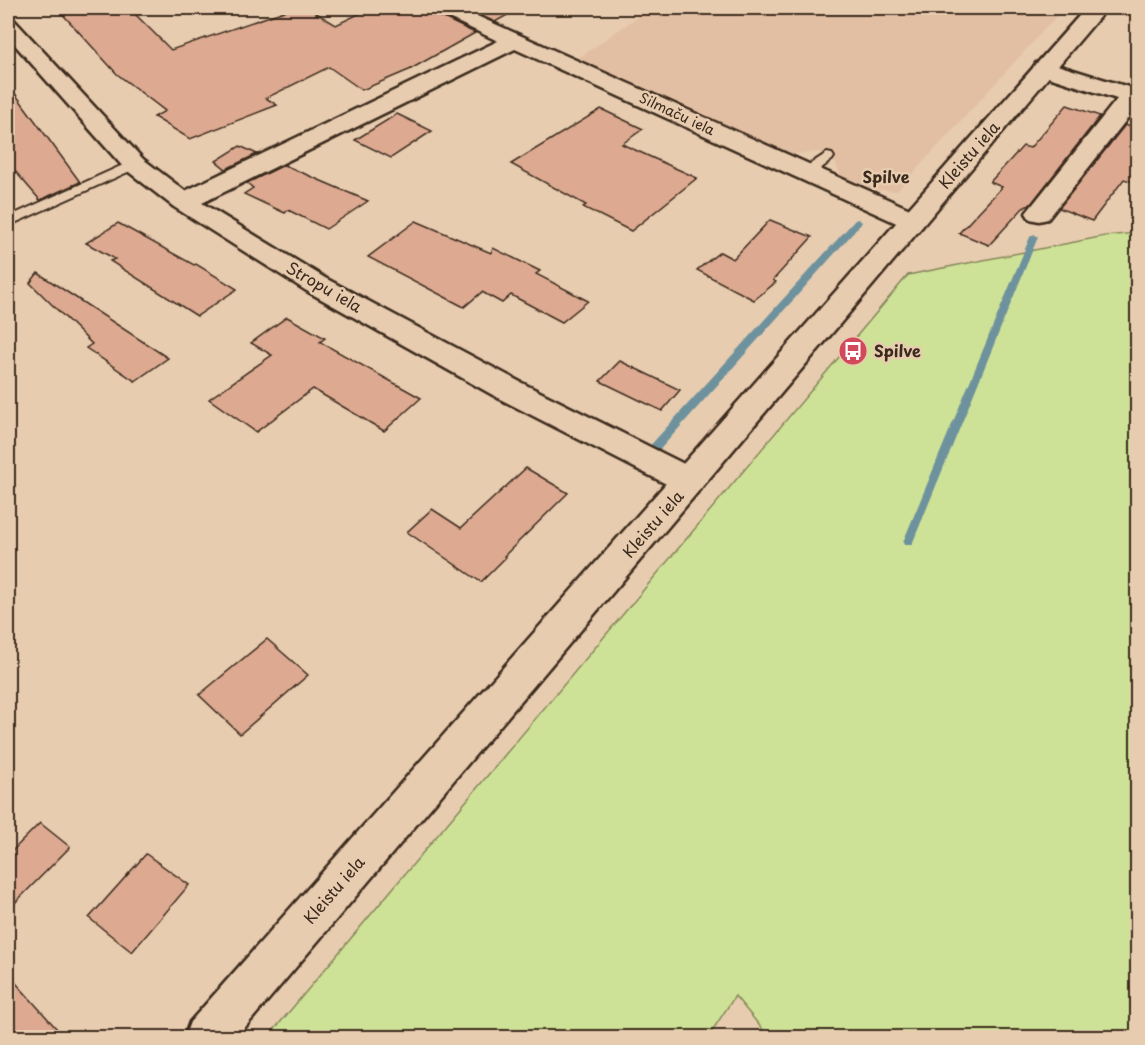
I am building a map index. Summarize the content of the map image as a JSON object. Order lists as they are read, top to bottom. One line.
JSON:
{"streets":{"street":["Silmaču iela","Kleistu iela","Stropu iela"]},"crossings":[["Silmaču iela","Kleistu iela"],["Kleistu iela","Stropu iela"]],"districts":["Spilve"],"places":{"bus stop":["Spilve"]}}
